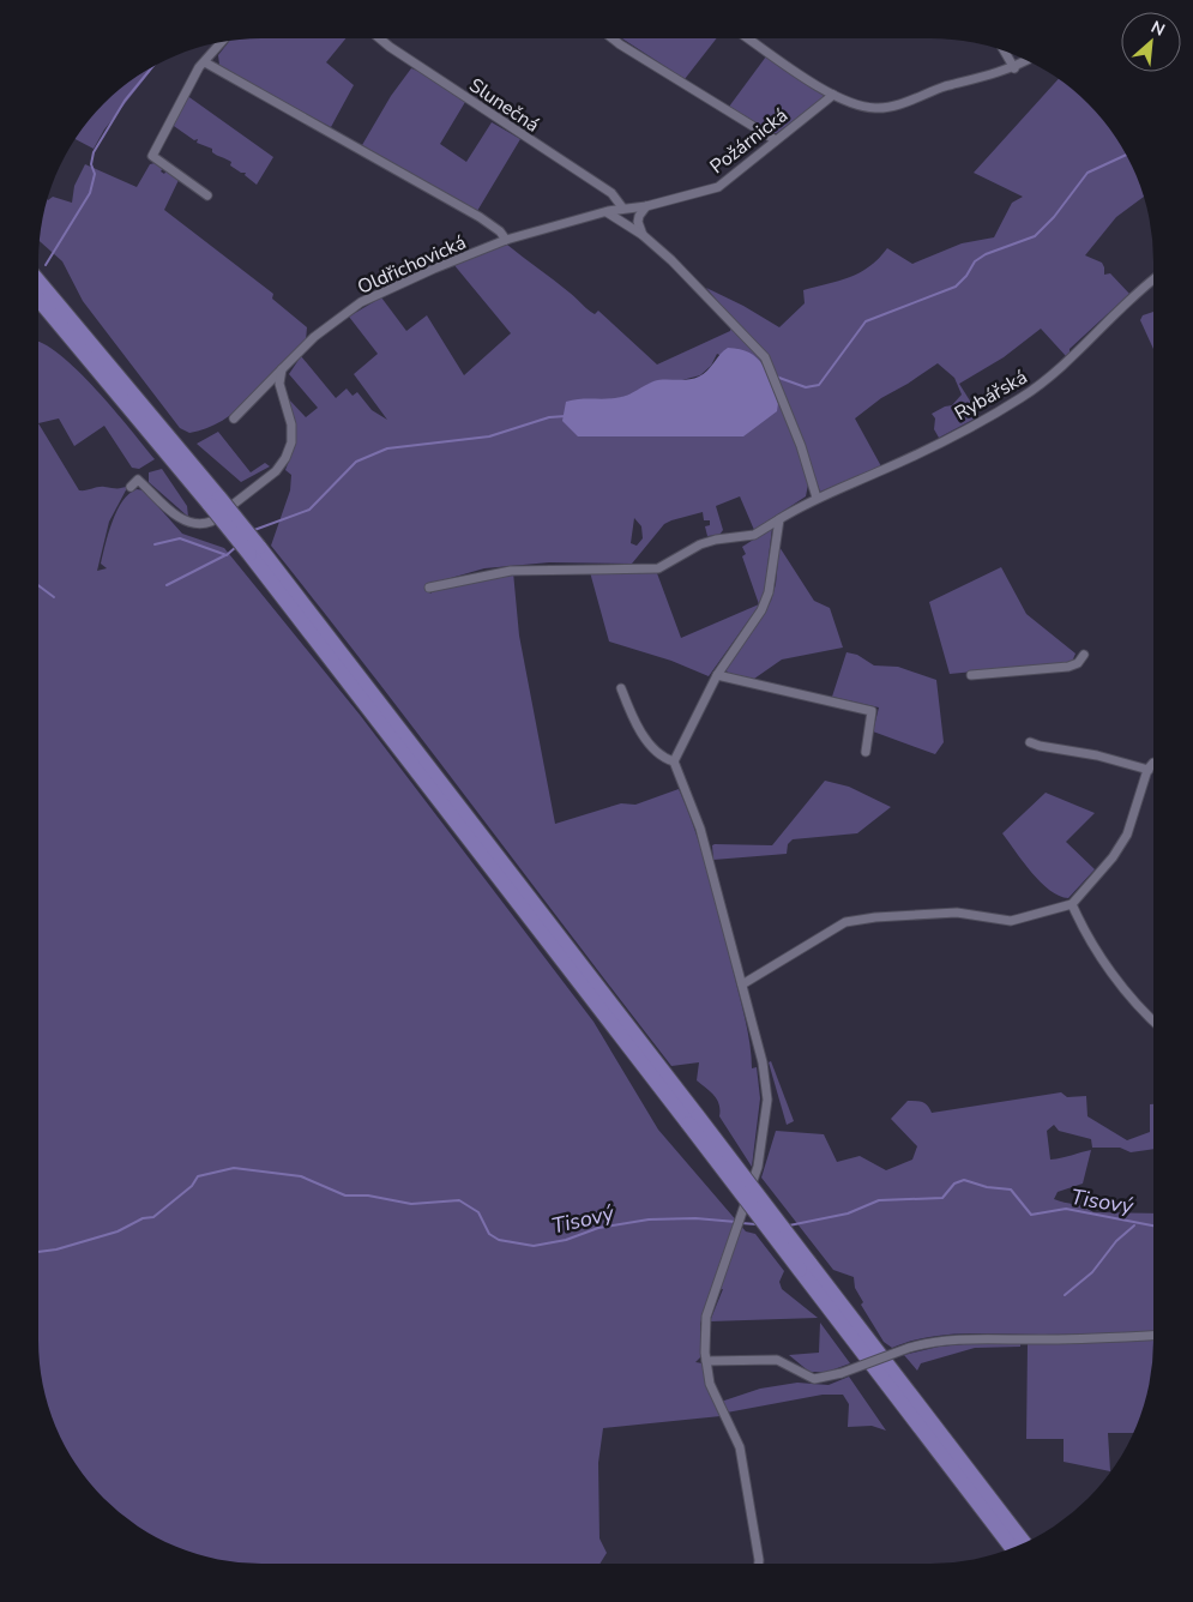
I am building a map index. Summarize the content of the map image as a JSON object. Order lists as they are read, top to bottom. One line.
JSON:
{"streets":{"street":["Slunečná","Požárnická","Oldřichovická","Rybářská"]},"crossings":[["Slunečná","Požárnická"],["Požárnická","Oldřichovická"]],"water":["Tisový"],"north":"top right"}
